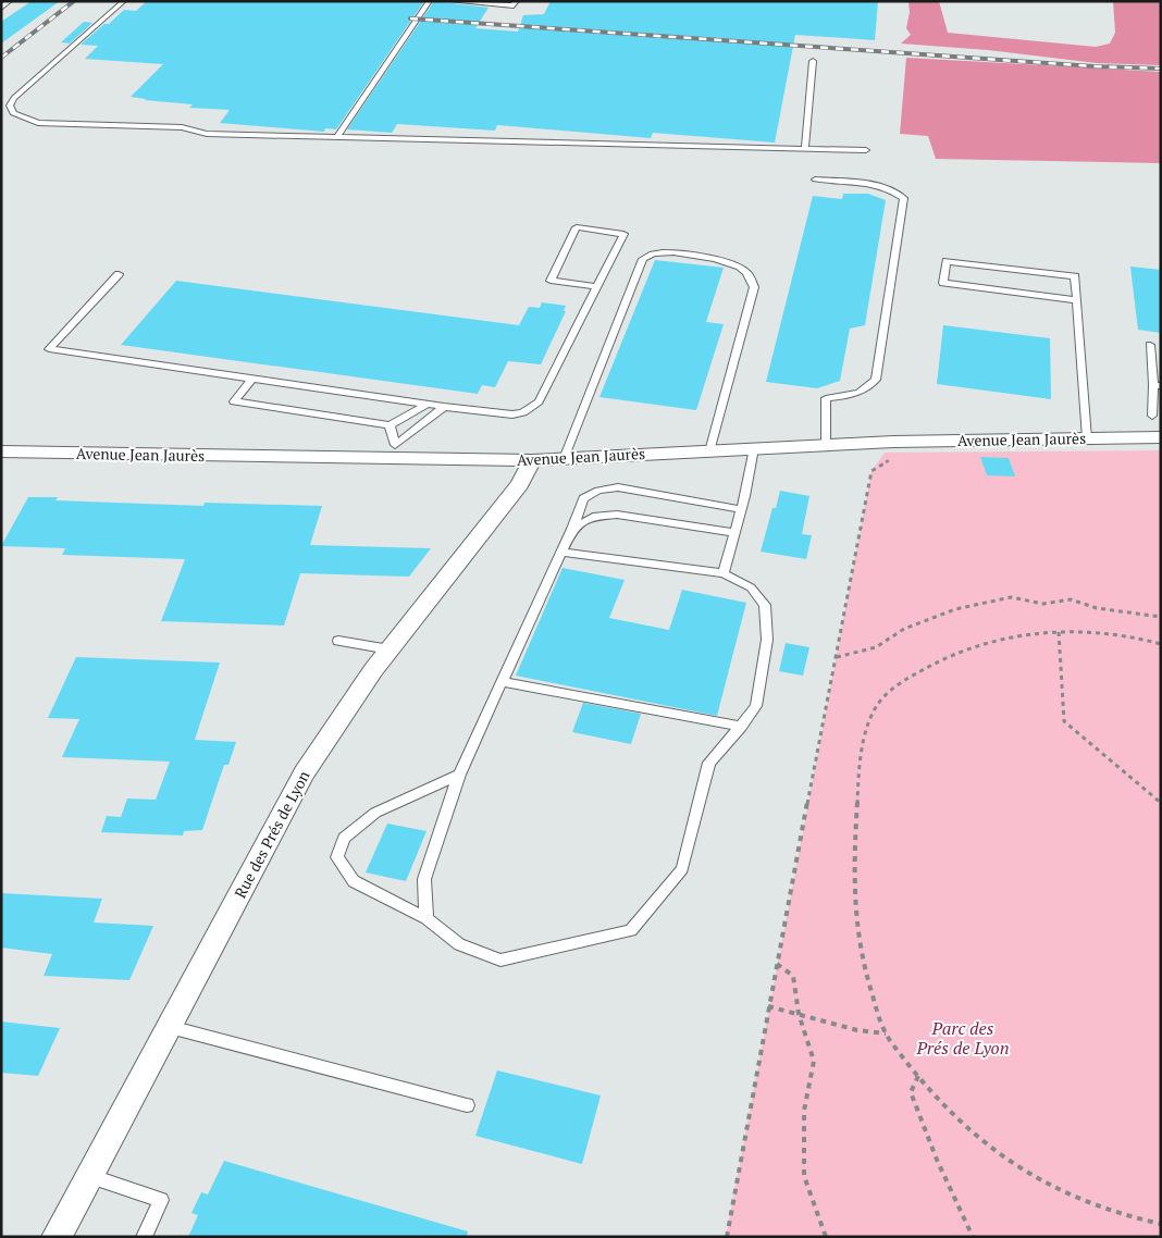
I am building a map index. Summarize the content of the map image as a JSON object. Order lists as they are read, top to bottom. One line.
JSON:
{"streets":{"street":["Avenue Jean Jaurès","Rue des Prés de Lyon"]},"crossings":[["Avenue Jean Jaurès","Rue des Prés de Lyon"]],"parks":["Parc des Prés de Lyon"]}
